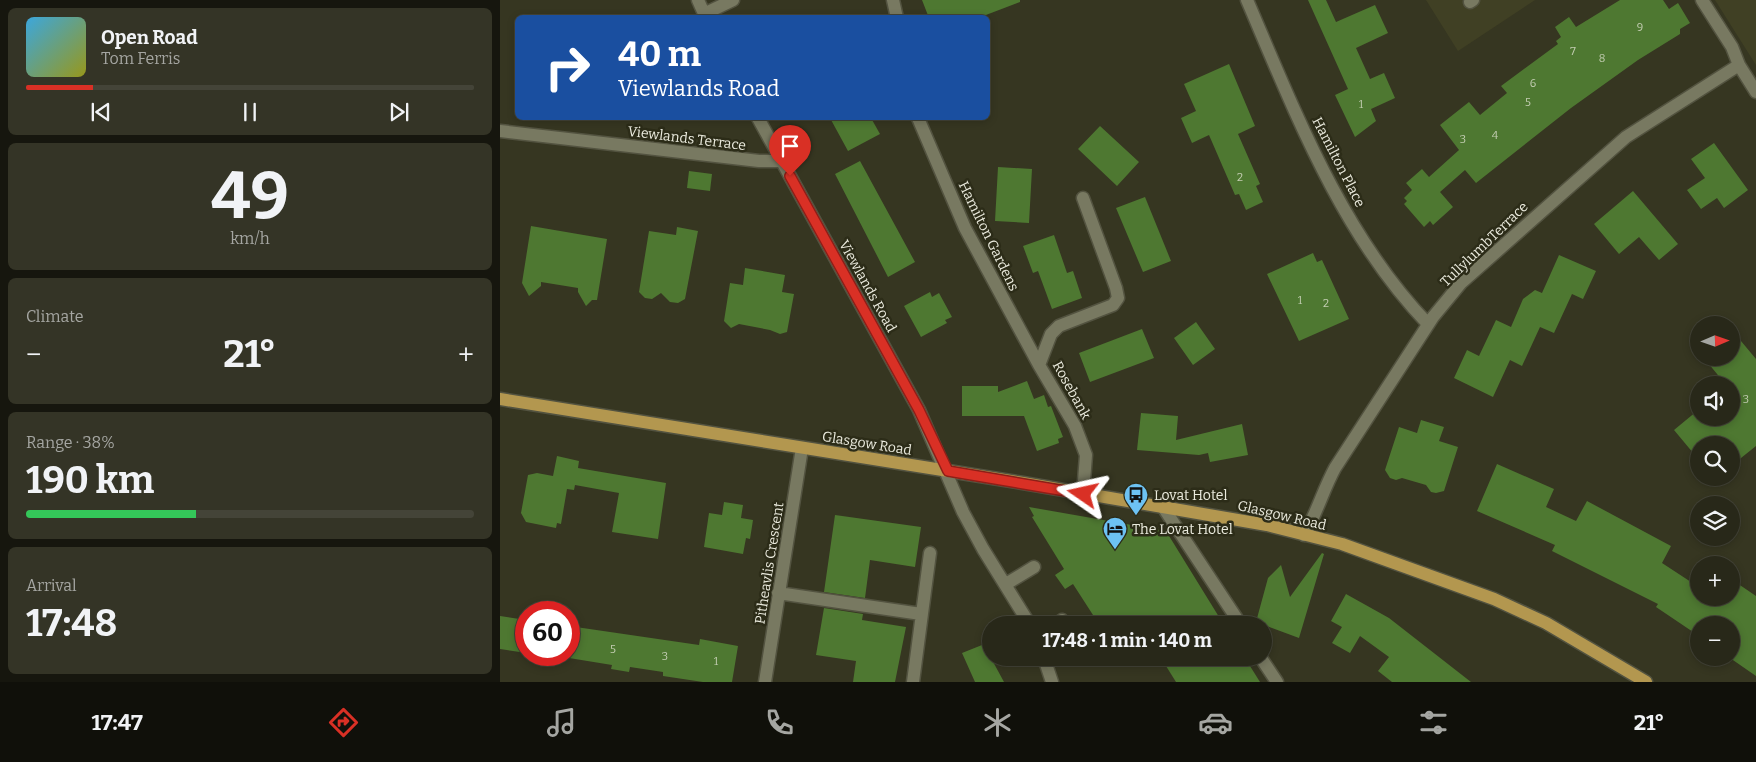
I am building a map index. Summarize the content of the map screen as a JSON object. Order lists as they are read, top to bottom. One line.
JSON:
{"streets":{"main road":["Glasgow Road"],"street":["Viewlands Terrace","Hamilton Place","Hamilton Gardens","TullylumbTerrace","Viewlands Road","Rosebank","Pitheavlis Crescent"]},"crossings":[["Viewlands Terrace","Viewlands Road"],["Hamilton Place","TullylumbTerrace"],["Hamilton Gardens","Rosebank"],["TullylumbTerrace","Glasgow Road"],["Viewlands Road","Glasgow Road"],["Rosebank","Glasgow Road"],["Glasgow Road","Pitheavlis Crescent"]],"places":{"bus stop":["Lovat Hotel"],"hotel":["The Lovat Hotel"]},"house_numbers":["9","7","8","6","5","1","4","3","2","1","2","3","5","3","1"],"north":"right","page":{"turn":["40 m","Viewlands Road"],"song":["Open Road","Tom Ferris"],"tile":[["49","km/h"],"Climate",["Range · 38%","190 km"],["Arrival","17:48"]],"map_buttons":["+","−"],"heat":["−","21°","+"],"limit":"60","trip":"17:48 · 1 min · 140 m","tabs":["17:47","21°"]}}
